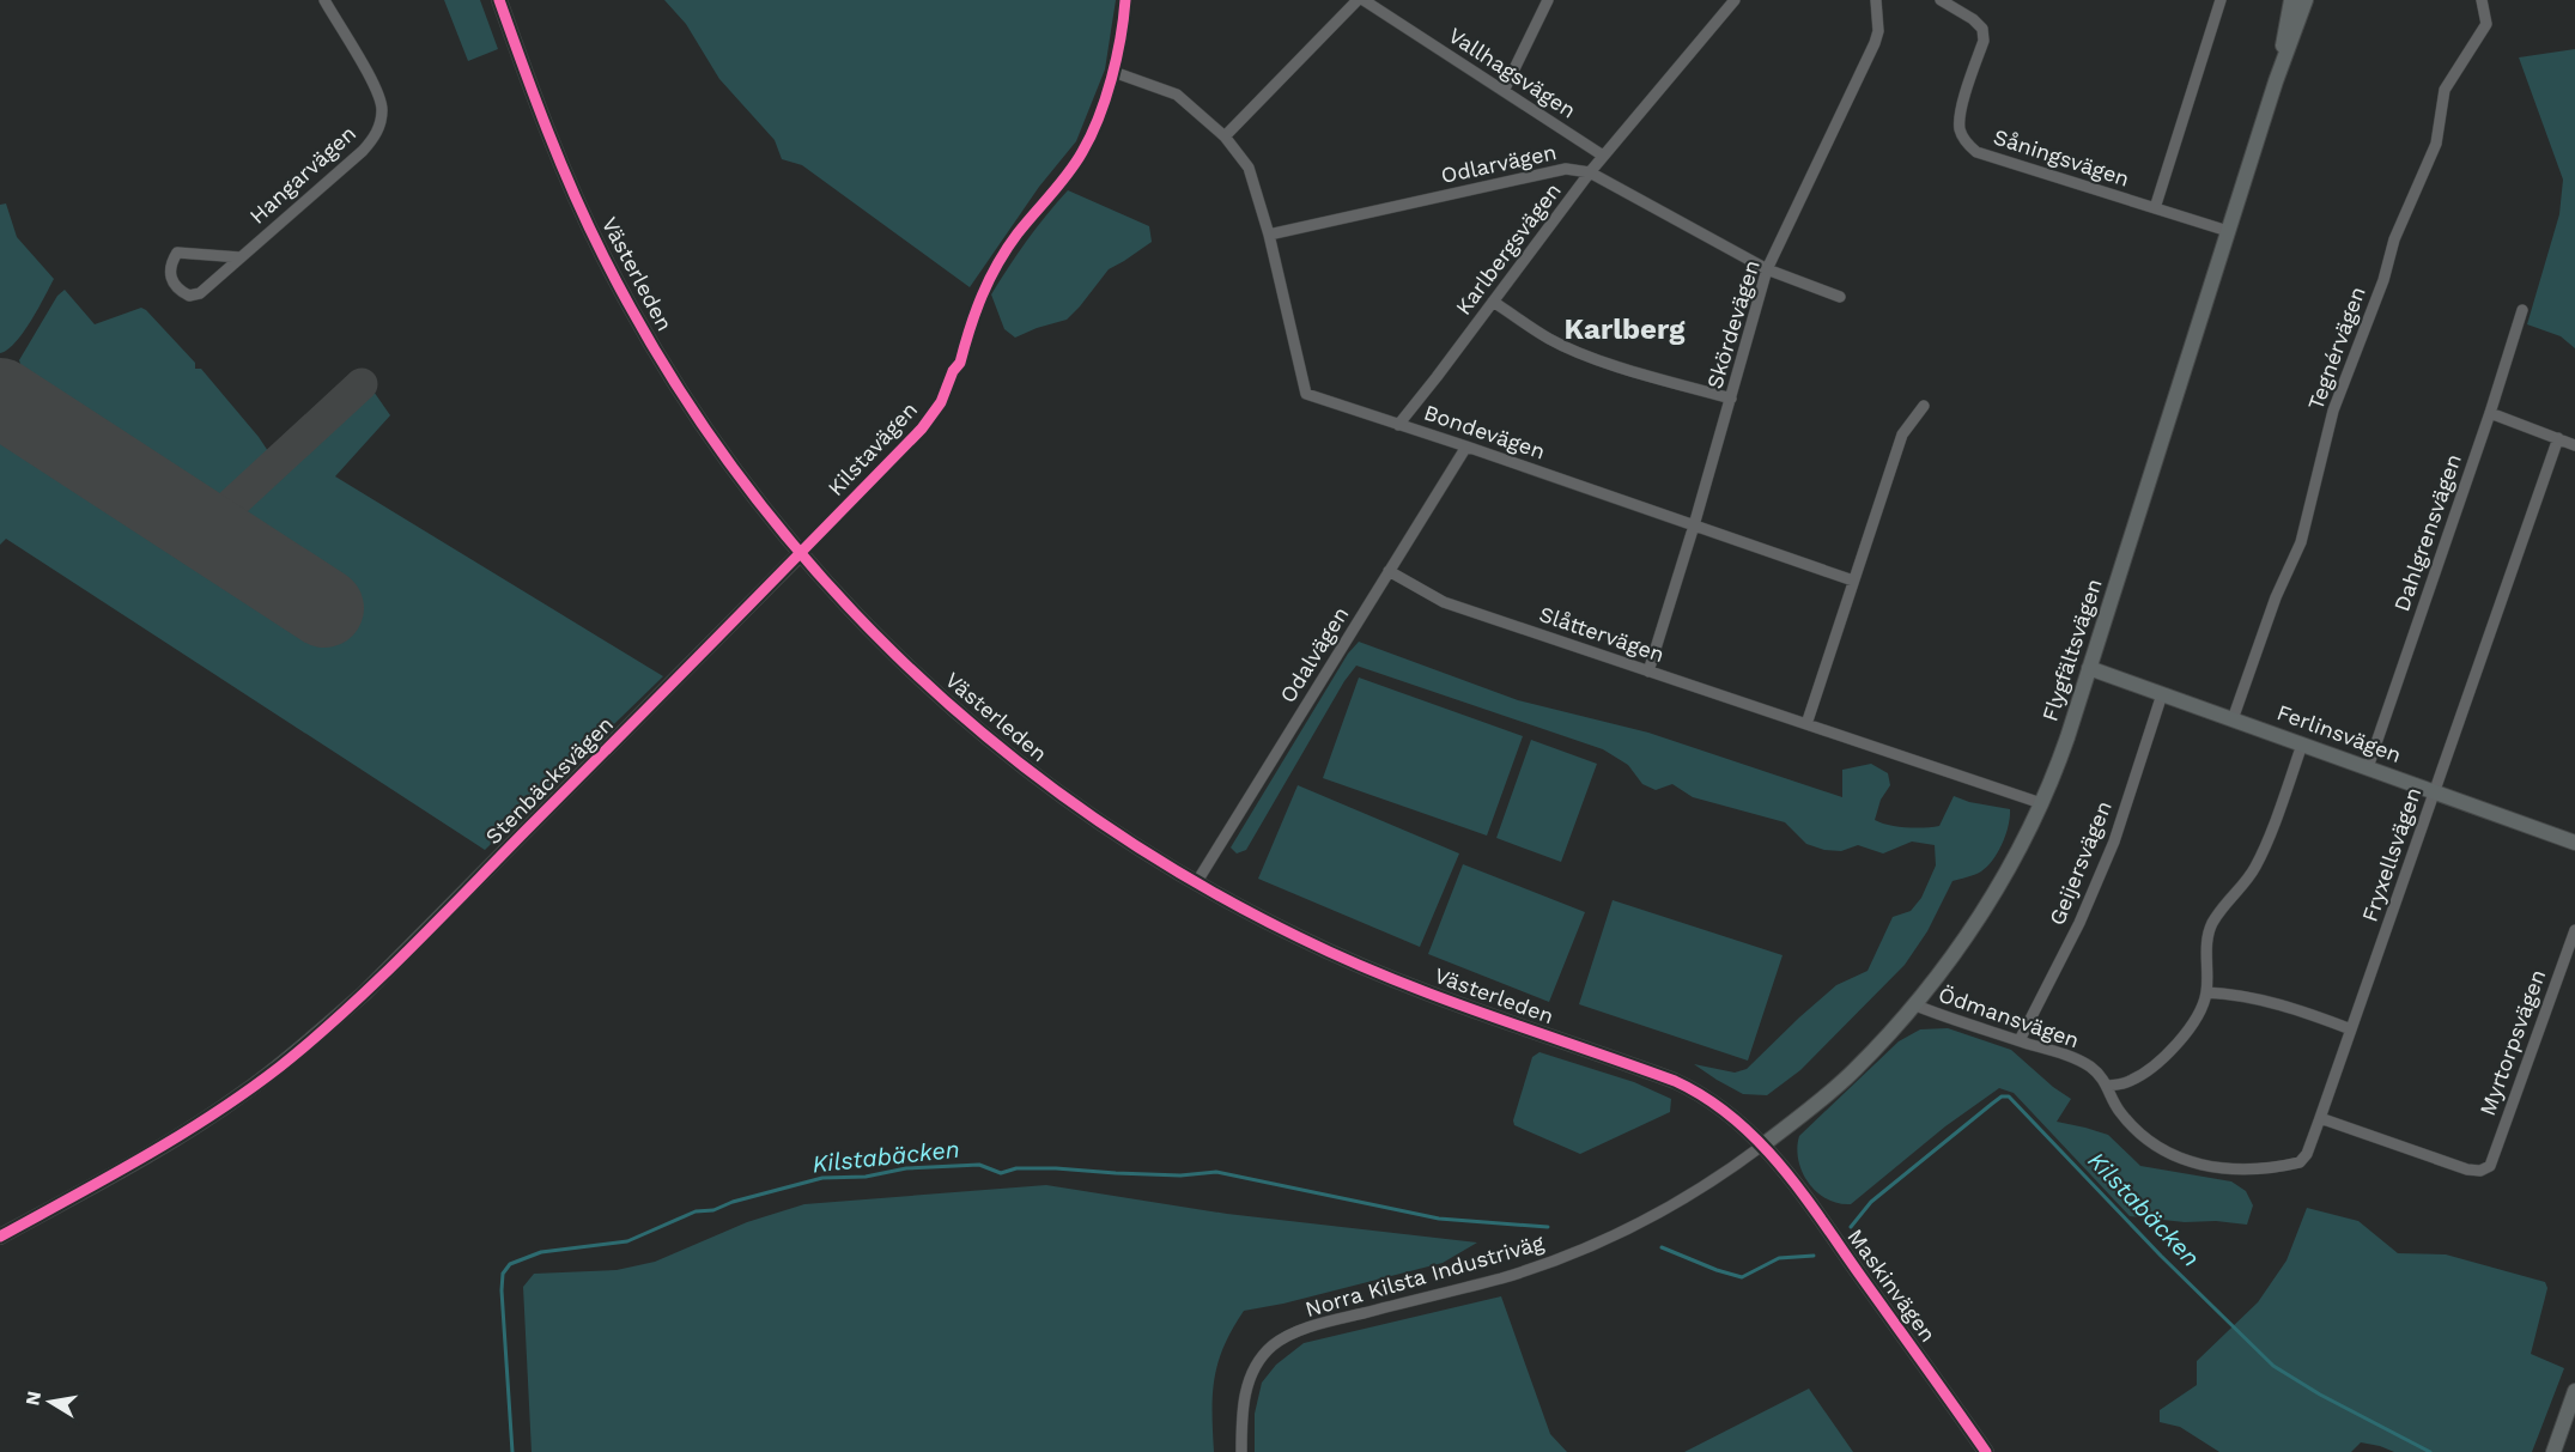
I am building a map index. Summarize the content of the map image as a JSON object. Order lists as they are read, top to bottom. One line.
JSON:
{"streets":{"street":["Vallhagsvägen","Såningsvägen","Odlarvägen","Hangarvägen","Karlbergsvägen","Västerleden","Skördevägen","Tegnérvägen","Bondevägen","Kilstavägen","Dahlgrensvägen","Slåttervägen","Flygfältsvägen","Odalvägen","Ferlinsvägen","Stenbäcksvägen","Fryxellsvägen","Geijersvägen","Ödmansvägen","Myrtorpsvägen","Norra Kilsta Industriväg","Maskinvägen"]},"crossings":[["Vallhagsvägen","Karlbergsvägen"],["Såningsvägen","Flygfältsvägen"],["Odlarvägen","Karlbergsvägen"],["Odlarvägen","Skördevägen"],["Odlarvägen","Bondevägen"],["Karlbergsvägen","Bondevägen"],["Västerleden","Kilstavägen"],["Västerleden","Flygfältsvägen"],["Västerleden","Odalvägen"],["Västerleden","Stenbäcksvägen"],["Västerleden","Norra Kilsta Industriväg"],["Västerleden","Maskinvägen"],["Skördevägen","Bondevägen"],["Skördevägen","Slåttervägen"],["Tegnérvägen","Ferlinsvägen"],["Bondevägen","Odalvägen"],["Kilstavägen","Stenbäcksvägen"],["Dahlgrensvägen","Ferlinsvägen"],["Slåttervägen","Flygfältsvägen"],["Slåttervägen","Odalvägen"],["Flygfältsvägen","Ferlinsvägen"],["Flygfältsvägen","Ödmansvägen"],["Flygfältsvägen","Norra Kilsta Industriväg"],["Flygfältsvägen","Maskinvägen"],["Ferlinsvägen","Fryxellsvägen"],["Ferlinsvägen","Geijersvägen"],["Fryxellsvägen","Ödmansvägen"],["Fryxellsvägen","Myrtorpsvägen"],["Geijersvägen","Ödmansvägen"],["Ödmansvägen","Myrtorpsvägen"],["Norra Kilsta Industriväg","Maskinvägen"]],"districts":["Karlberg"],"water":["Kilstabäcken"],"north":"left"}
